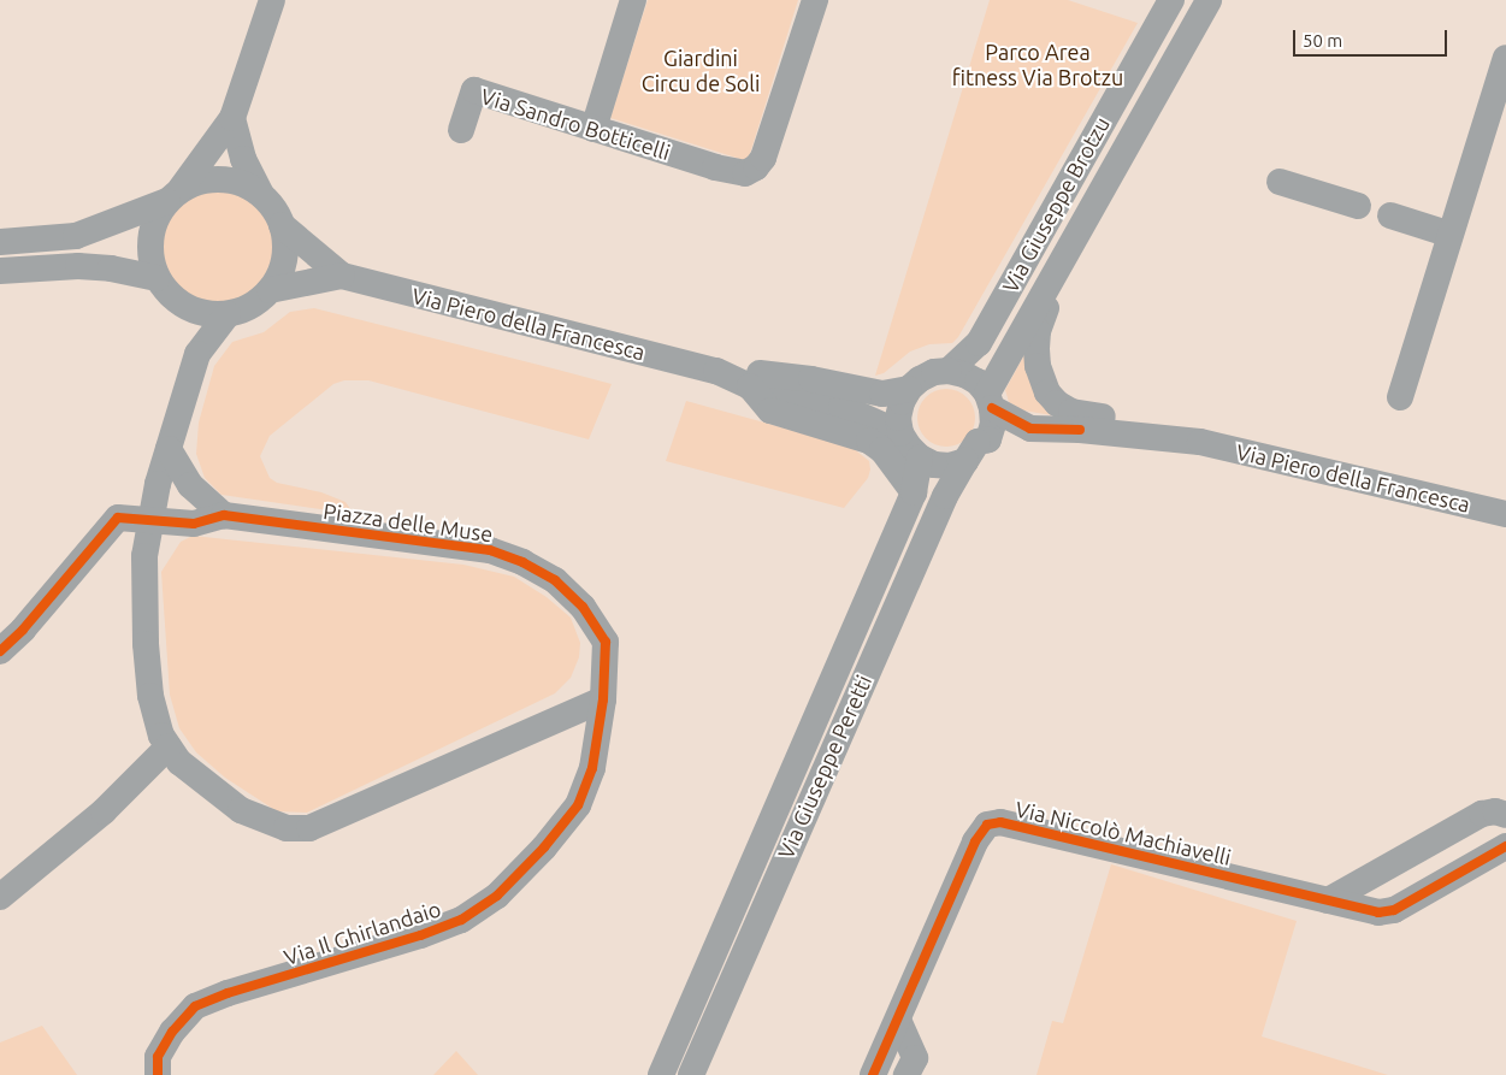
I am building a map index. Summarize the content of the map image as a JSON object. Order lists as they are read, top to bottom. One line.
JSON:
{"streets":{"street":["Via Sandro Botticelli","Via Giuseppe Brotzu","Via Piero della Francesca","Piazza delle Muse","Via Giuseppe Peretti","Via Niccolò Machiavelli","Via Il Ghirlandaio"]},"crossings":[["Via Giuseppe Brotzu","Via Piero della Francesca"],["Via Giuseppe Brotzu","Via Giuseppe Peretti"],["Via Piero della Francesca","Via Giuseppe Peretti"],["Piazza delle Muse","Via Il Ghirlandaio"]],"parks":["Parco Area fitness Via Brotzu","Giardini Circu de Soli"],"scale_bar":"50 m"}
